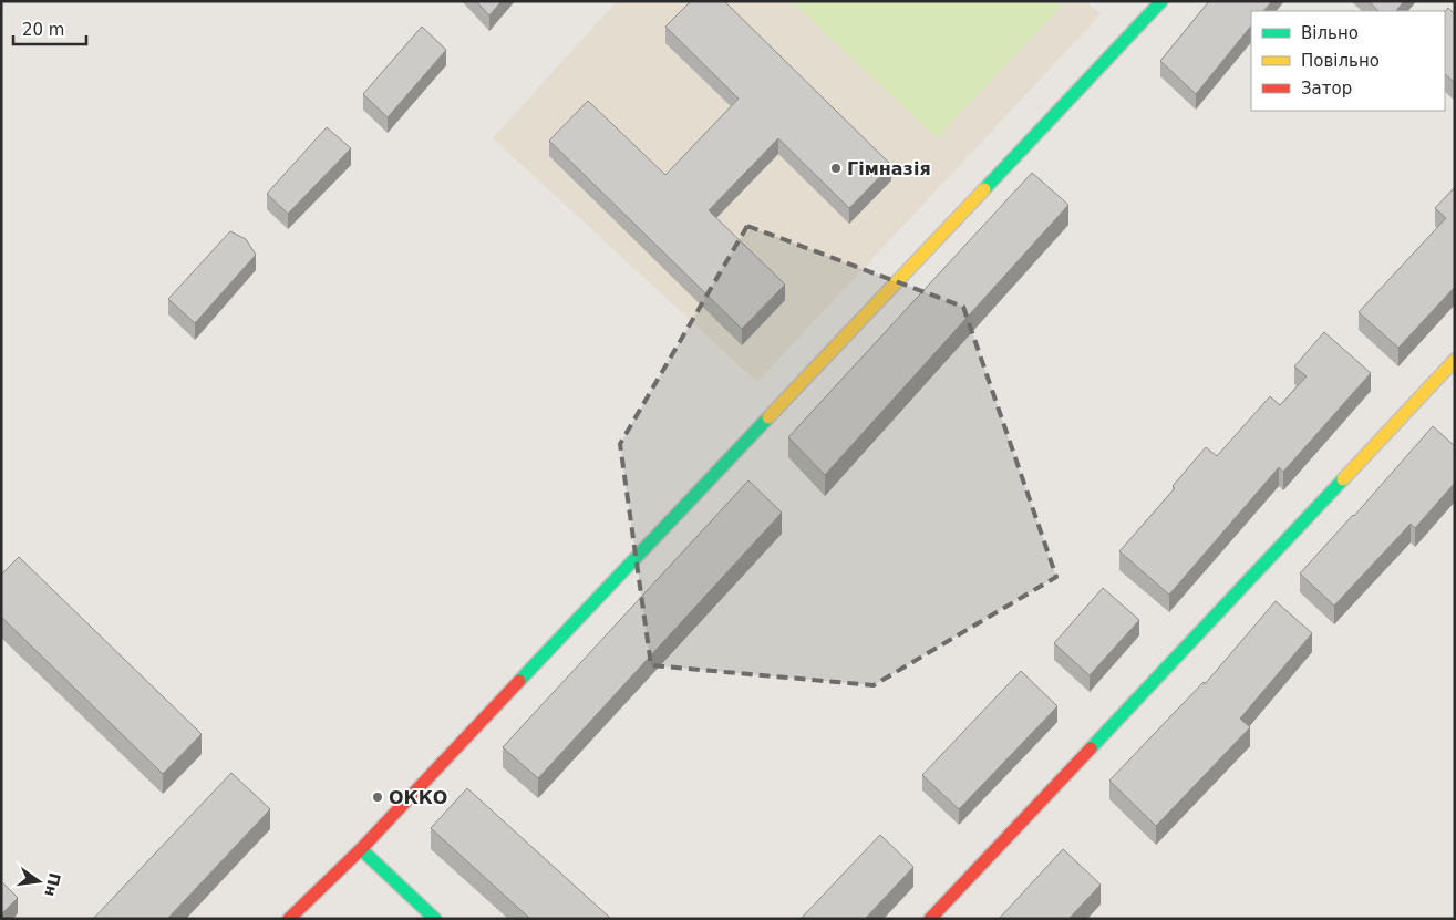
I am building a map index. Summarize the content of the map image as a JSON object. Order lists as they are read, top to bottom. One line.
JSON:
{"places":["Гімназія","ОККО"],"legend":["Вільно","Повільно","Затор"],"scale_bar":"20 m","north":"right"}
